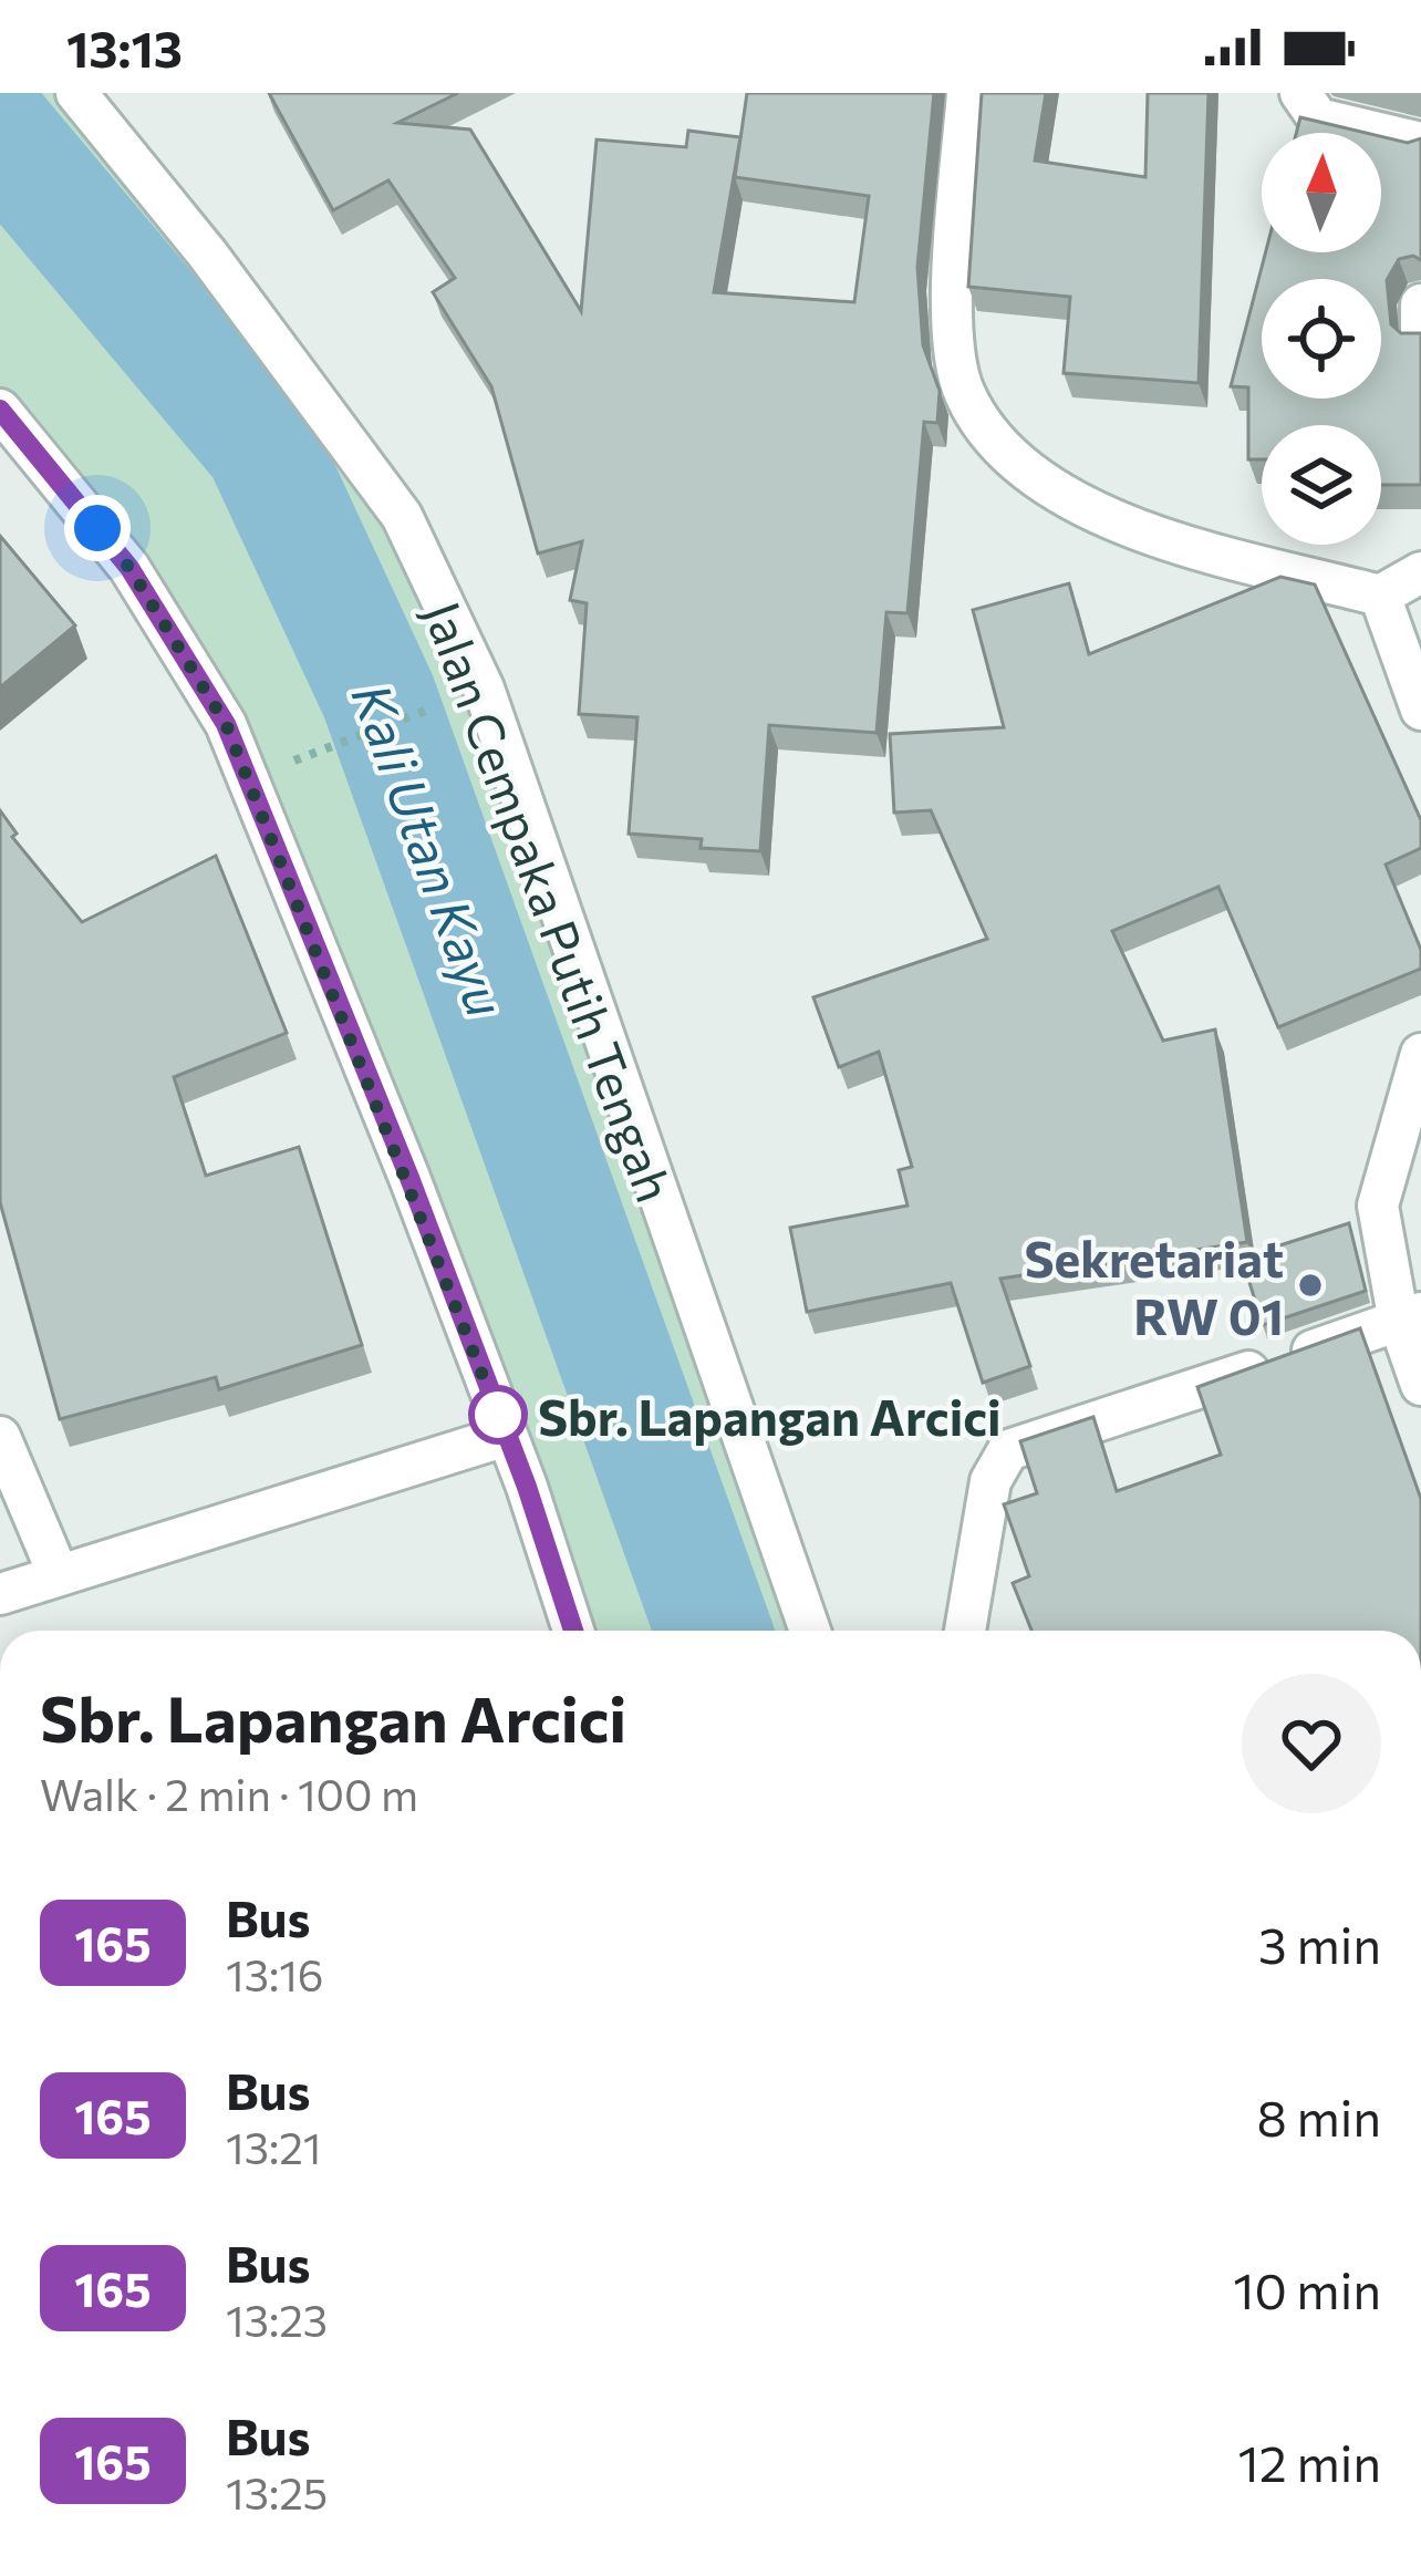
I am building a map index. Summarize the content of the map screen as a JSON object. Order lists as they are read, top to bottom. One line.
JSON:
{"streets":{"street":["Jalan Cempaka Putih Tengah"]},"water":["Kali Utan Kayu"],"places":["Sekretariat RW 01","Sbr. Lapangan Arcici"],"lines":["bus line 165"],"north":"top","page":{"status":"13:13","heading":["Sbr. Lapangan Arcici","Walk · 2 min · 100 m"],"list":[{"mark":"165","name":"Bus","note":"13:16","value":"3 min"},{"mark":"165","name":"Bus","note":"13:21","value":"8 min"},{"mark":"165","name":"Bus","note":"13:23","value":"10 min"},{"mark":"165","name":"Bus","note":"13:25","value":"12 min"}]}}
